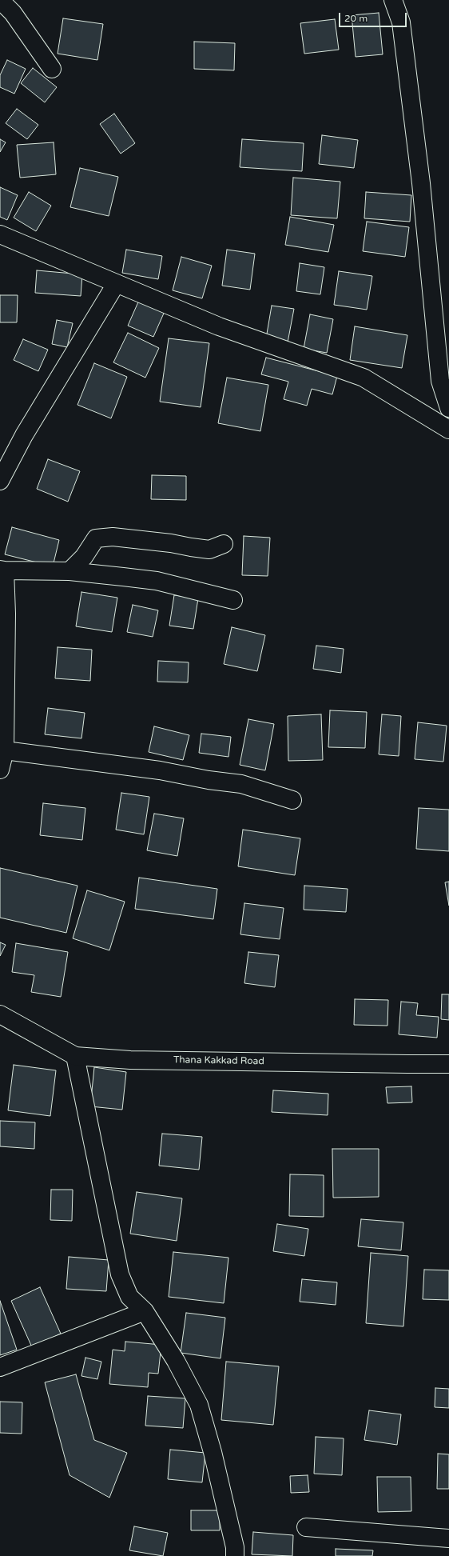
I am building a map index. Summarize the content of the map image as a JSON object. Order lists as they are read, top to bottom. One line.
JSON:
{"streets":{"street":["Thana Kakkad Road"]},"scale_bar":"20 m"}
